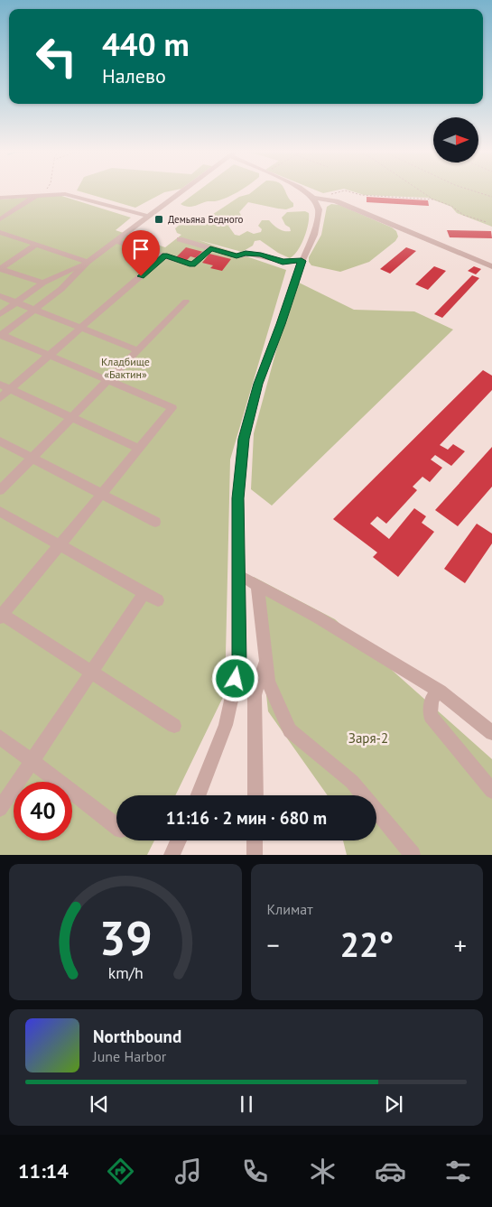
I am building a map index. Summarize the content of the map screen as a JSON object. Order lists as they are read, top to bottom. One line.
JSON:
{"parks":["Кладбище «Бактин»","Заря-2"],"places":{"transit":["Демьяна Бедного"]},"north":"right","page":{"turn":["440 m","Налево"],"limit":"40","trip":"11:16 · 2 мин · 680 m","tile":"Климат","heat":["−","22°","+"],"song":["Northbound","June Harbor"],"tabs":"11:14","gauge":["39","km/h"]}}
